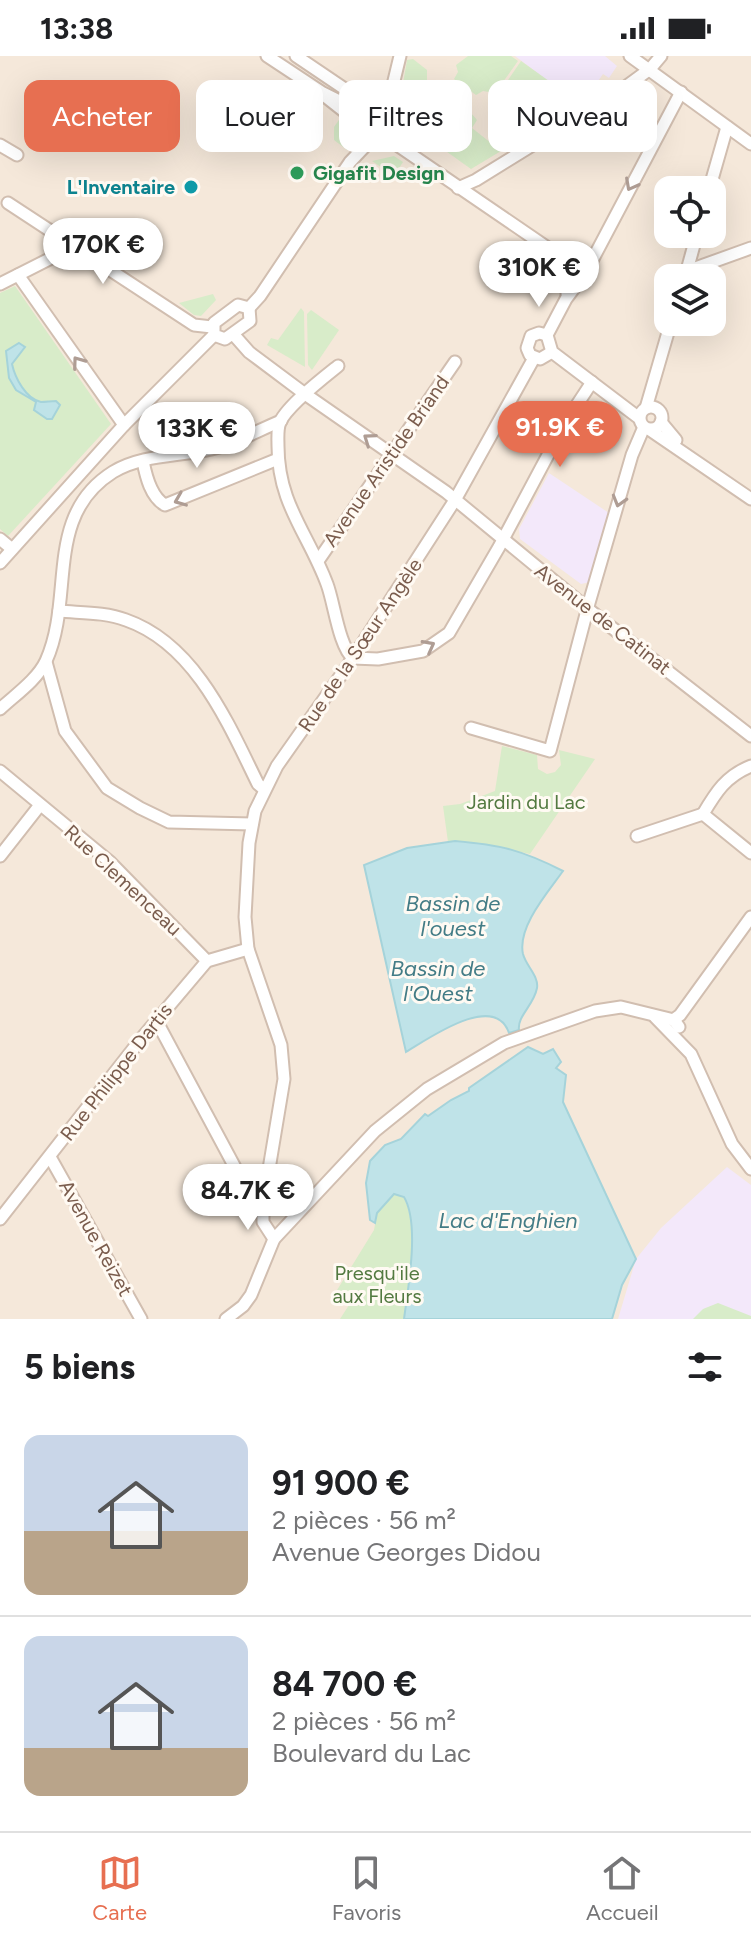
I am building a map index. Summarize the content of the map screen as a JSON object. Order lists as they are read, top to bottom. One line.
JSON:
{"streets":{"street":["Avenue Aristide Briand","Avenue de Catinat","Rue de la Sœur Angèle","Rue Clemenceau","Rue Philippe Dartis","Avenue Reizet"]},"crossings":[["Avenue Aristide Briand","Avenue de Catinat"],["Avenue de Catinat","Rue de la Sœur Angèle"],["Rue Clemenceau","Rue Philippe Dartis"],["Rue Philippe Dartis","Avenue Reizet"]],"water":["Bassin de l'ouest","Bassin de l'Ouest","Lac d'Enghien"],"parks":["Jardin du Lac","Presqu'ile aux Fleurs"],"places":["Gigafit Design","L'Inventaire"],"page":{"status":"13:38","chip":["Acheter","Louer","Filtres","Nouveau"],"price":["170K €","310K €","91.9K €","133K €","84.7K €"],"heading":"5 biens","list":[{"name":"91 900 €","note":"2 pièces · 56 m² · Avenue Georges Didou"},{"name":"84 700 €","note":"2 pièces · 56 m² · Boulevard du Lac"}],"tabs":["Carte","Favoris","Accueil"]}}
